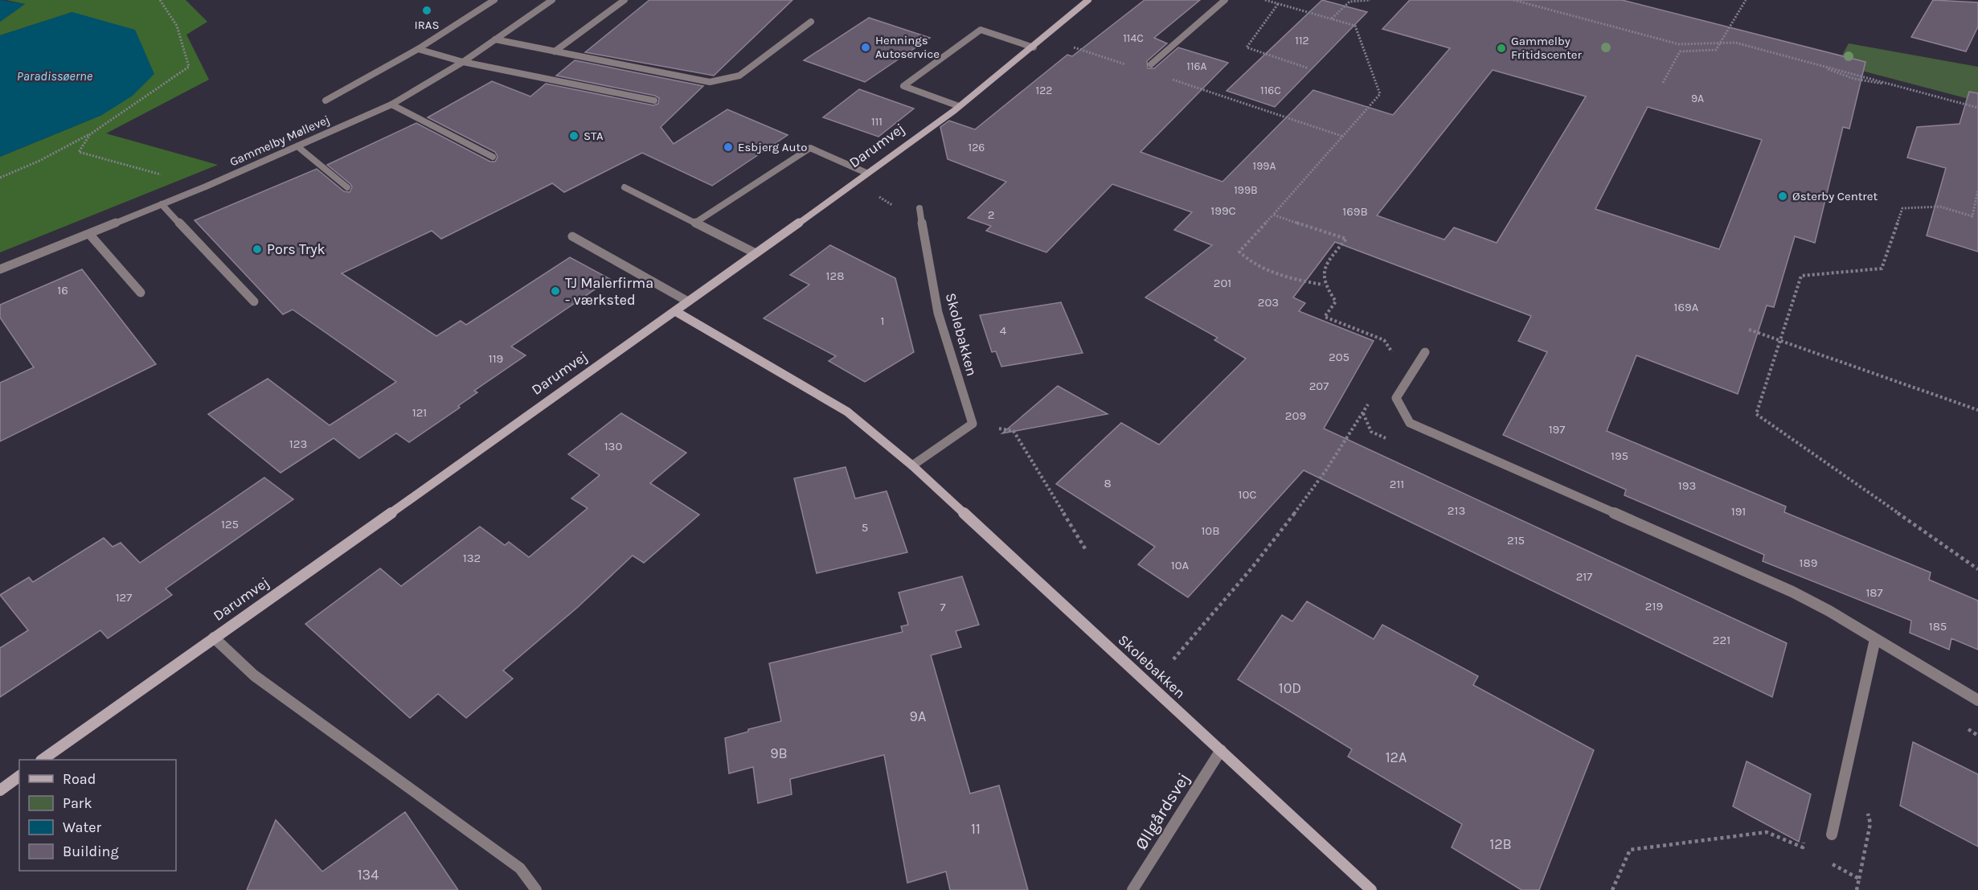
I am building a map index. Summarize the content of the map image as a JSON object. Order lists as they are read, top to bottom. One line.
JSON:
{"streets":{"street":["Gammelby Møllevej","Darumvej","Skolebakken","Øllgårdsvej"]},"crossings":[["Darumvej","Skolebakken"],["Skolebakken","Øllgårdsvej"]],"water":["Paradissøerne"],"places":["IRAS","Hennings Autoservice","Gammelby Fritidscenter","STA","Esbjerg Auto","Østerby Centret","Pors Tryk","TJ Malerfirma - værksted"],"house_numbers":["114C","112","116A","122","116C","9A","111","126","199A","199B","199C","169B","2","128","201","16","203","169A","1","4","205","119","207","121","209","197","123","130","195","8","211","193","10C","213","191","125","5","10B","215","132","189","10A","217","187","127","219","7","185","221","10D","9A","9B","12A","11","12B","134"],"legend":["Road","Park","Water","Building"]}
